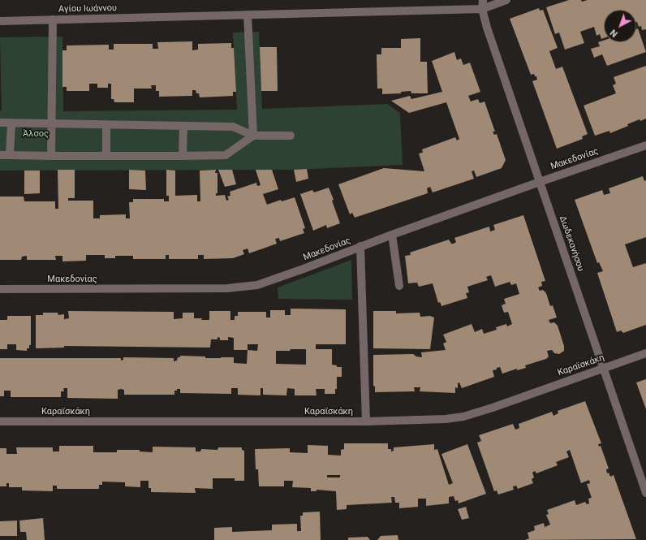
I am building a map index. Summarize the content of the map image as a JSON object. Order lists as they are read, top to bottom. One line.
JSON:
{"streets":{"street":["Αγίου Ιωάννου","Μακεδονίας","Δωδεκανήσου","Καραϊσκάκη"]},"crossings":[["Αγίου Ιωάννου","Δωδεκανήσου"],["Μακεδονίας","Δωδεκανήσου"],["Δωδεκανήσου","Καραϊσκάκη"]],"parks":["Άλσος"],"north":"bottom left"}
